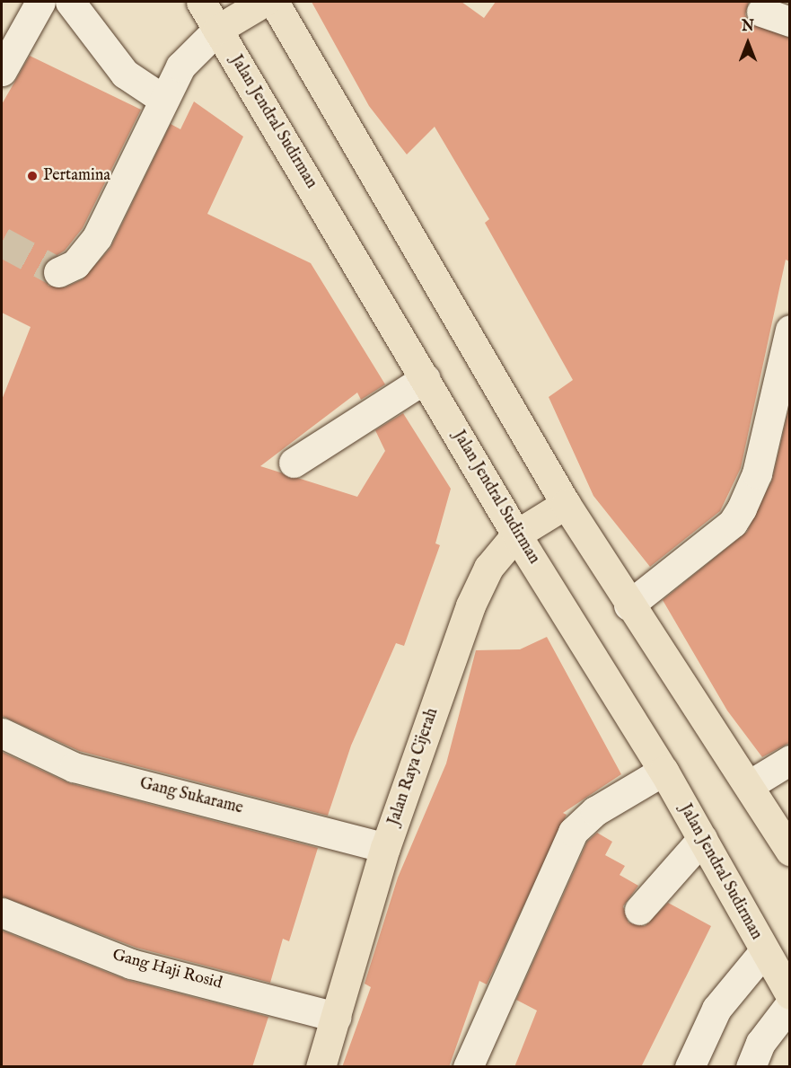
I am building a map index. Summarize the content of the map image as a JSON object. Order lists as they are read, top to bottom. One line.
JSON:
{"streets":{"main road":["Jalan Jendral Sudirman","Jalan Raya Cijerah"],"street":["Gang Sukarame","Gang Haji Rosid"]},"crossings":[["Jalan Jendral Sudirman","Jalan Raya Cijerah"],["Jalan Raya Cijerah","Gang Sukarame"],["Jalan Raya Cijerah","Gang Haji Rosid"]],"places":["Pertamina"],"north":"top"}
